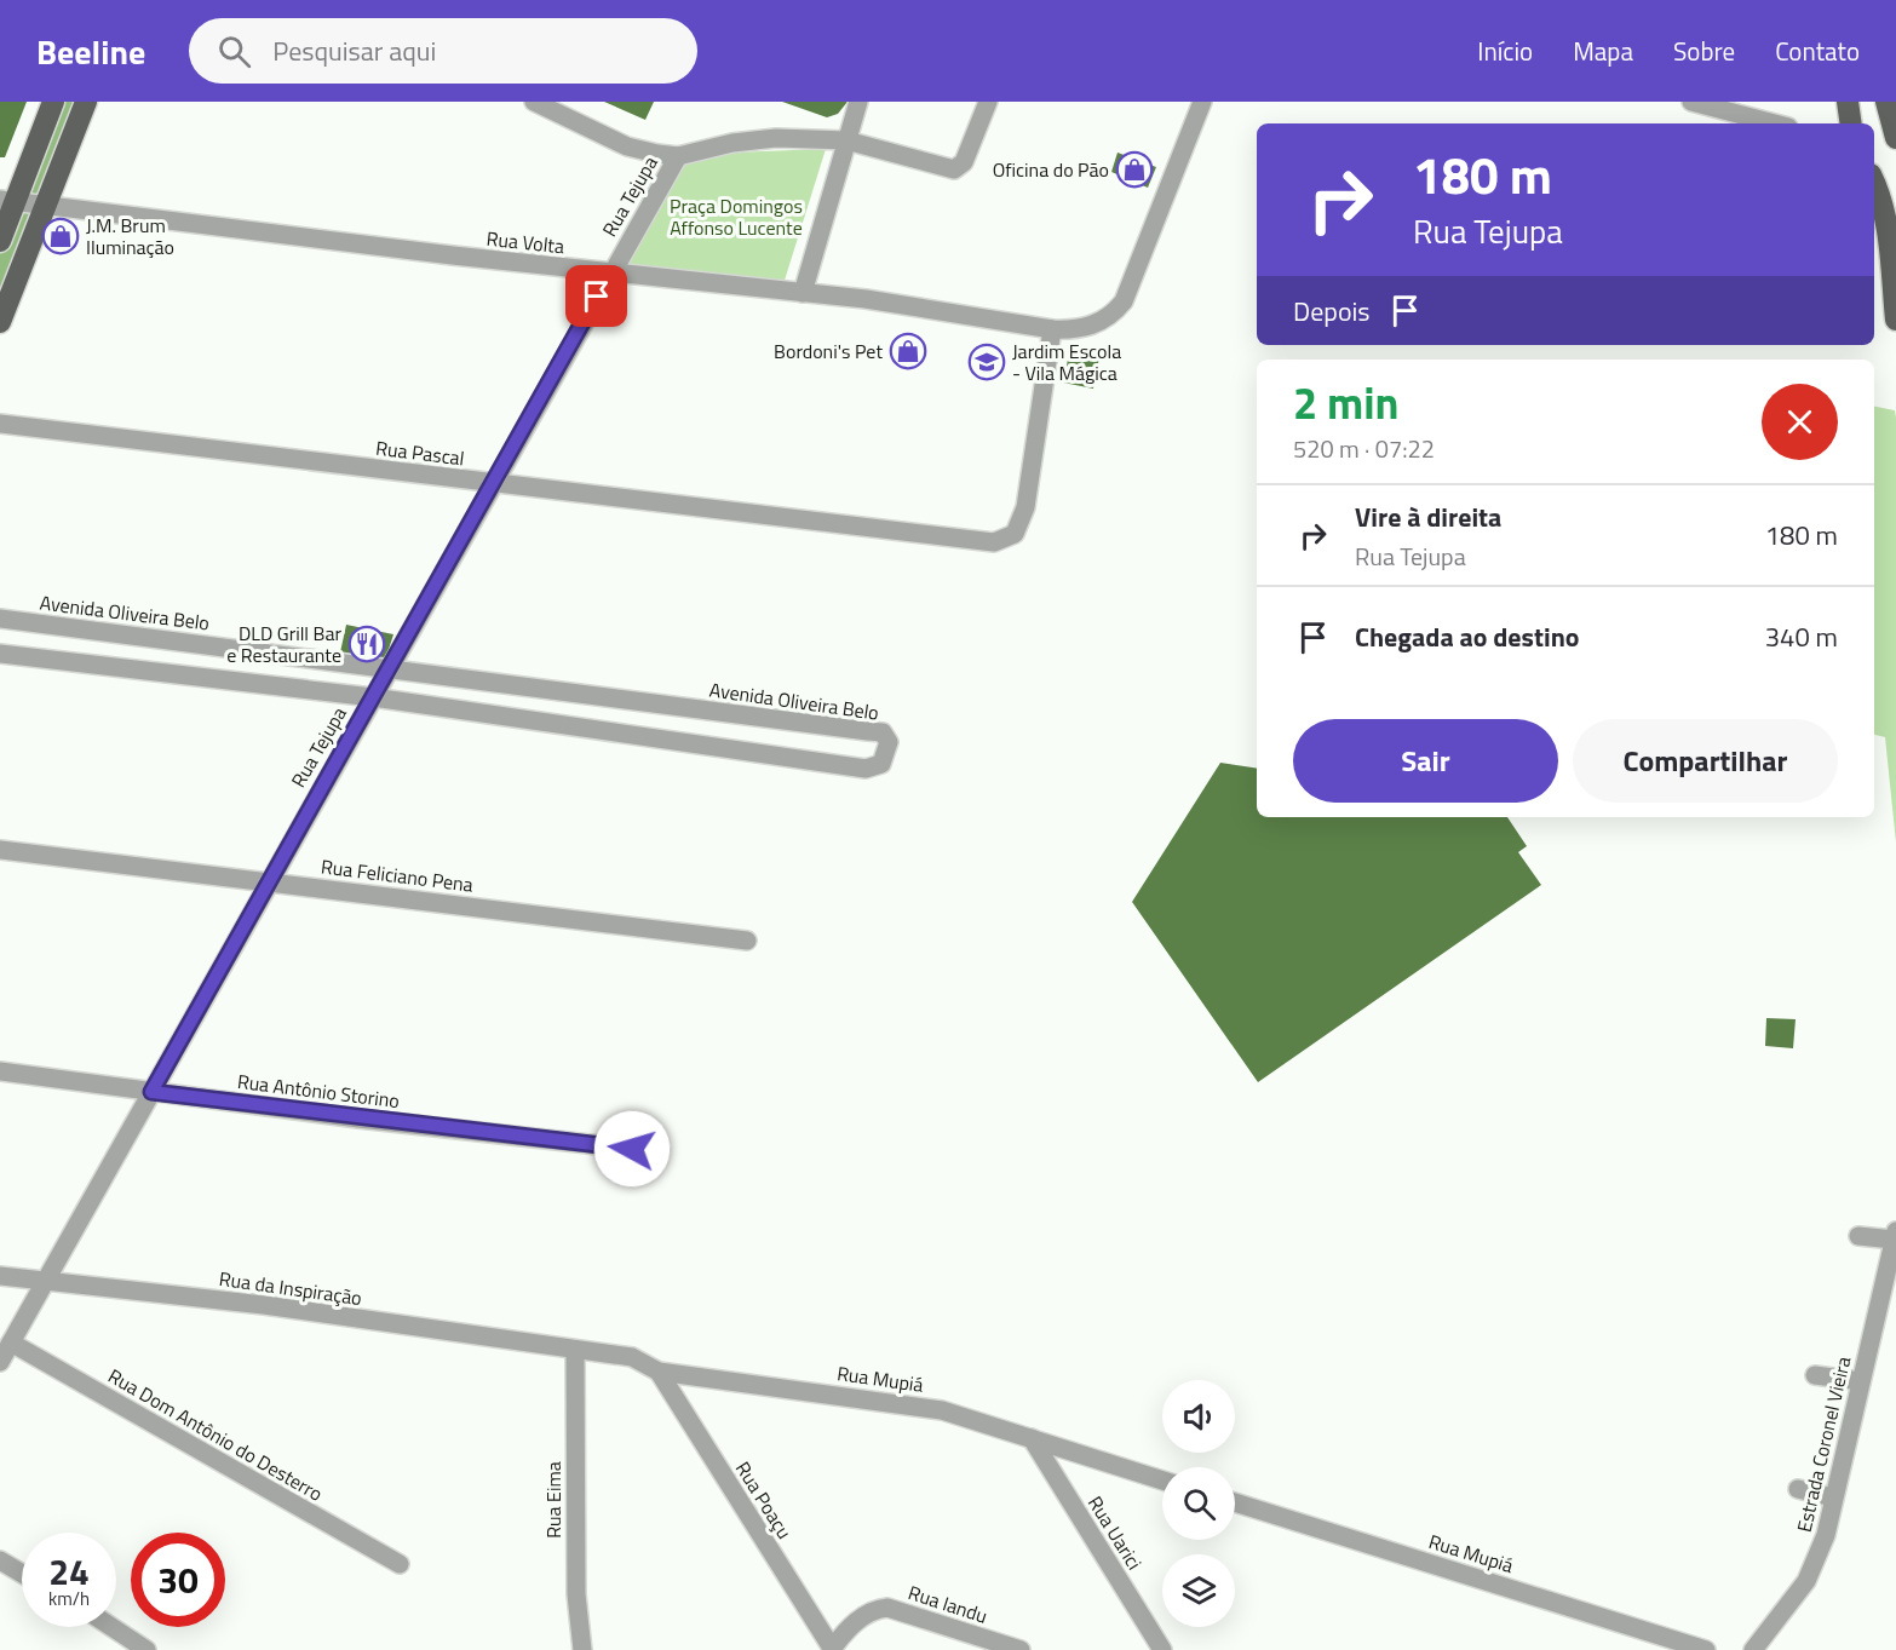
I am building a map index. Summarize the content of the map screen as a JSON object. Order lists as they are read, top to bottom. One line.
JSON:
{"streets":{"street":["Rua Tejupa","Rua Volta","Rua Pascal","Avenida Oliveira Belo","Rua Feliciano Pena","Rua Antônio Storino","Rua da Inspiração","Rua Mupiá","Rua Dom Antônio do Desterro","Estrada Coronel Vieira","Rua Eima","Rua Poaçu","Rua Uarici","Rua Iandu"]},"crossings":[["Rua Tejupa","Rua Volta"],["Rua Tejupa","Rua Pascal"],["Rua Tejupa","Avenida Oliveira Belo"],["Rua Tejupa","Rua Feliciano Pena"],["Rua Tejupa","Rua Antônio Storino"],["Rua Tejupa","Rua da Inspiração"],["Rua Tejupa","Rua Dom Antônio do Desterro"],["Rua Volta","Rua Pascal"],["Rua da Inspiração","Rua Mupiá"],["Rua da Inspiração","Rua Eima"],["Rua Mupiá","Rua Eima"],["Rua Mupiá","Rua Poaçu"],["Rua Mupiá","Rua Uarici"],["Rua Poaçu","Rua Iandu"]],"parks":["Praça Domingos Affonso Lucente"],"places":{"shop":["Oficina do Pão","J.M. Brum Iluminação","Bordoni's Pet"],"school or university":["Jardim Escola - Vila Mágica"],"restaurant":["DLD Grill Bar e Restaurante"]},"page":{"header":"Beeline","search":"Pesquisar aqui","nav":["Início","Mapa","Sobre","Contato"],"turn":["180 m","Rua Tejupa"],"then":"Depois","heading":["2 min","520 m · 07:22"],"list":[{"name":"Vire à direita","note":"Rua Tejupa","value":"180 m"},{"name":"Chegada ao destino","value":"340 m"}],"buttons":["Sair","Compartilhar"],"speed":"24 km/h","limit":"30"}}
